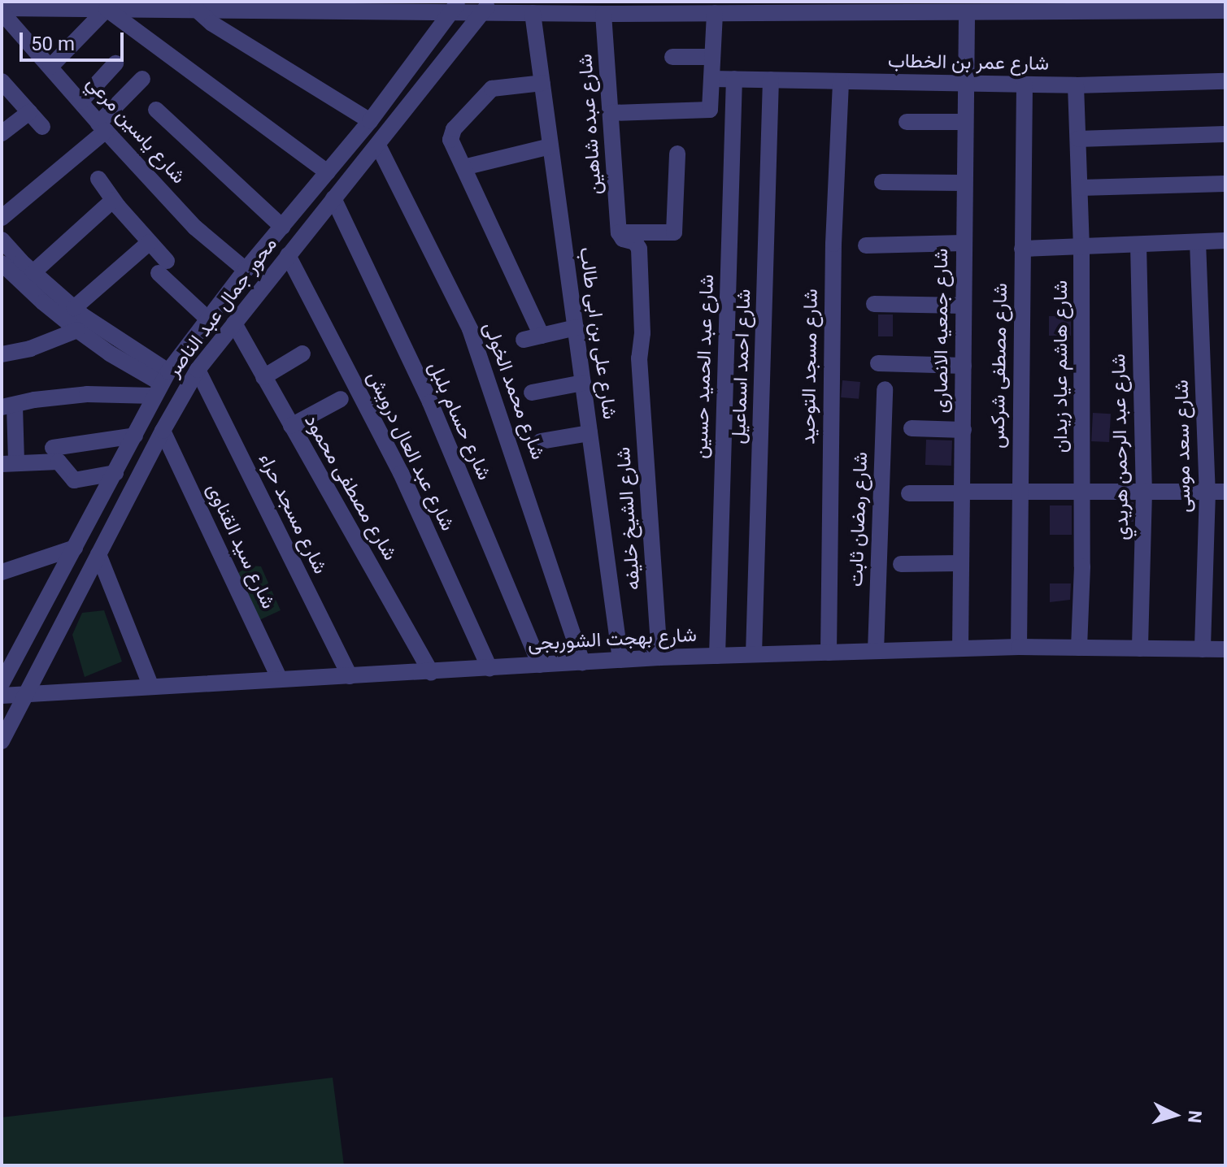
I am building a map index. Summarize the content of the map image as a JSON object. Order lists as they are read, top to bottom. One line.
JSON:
{"streets":{"street":["شارع عمر بن الخطاب","شارع عبده شاهين","شارع ياسين مرعي","محور جمال عبد الناصر","شارع جمعيه الانصارى","شارع على بن ابى طالب","شارع مصطفى شركس","شارع عبد الحميد حسين","شارع احمد اسماعيل","شارع مسجد التوحيد","شارع هاشم عياد زيدان","شارع محمد الخولى","شارع حسام بلبل","شارع سعد موسى","شارع عبد الرحمن هريدي","شارع عبد العال درويش","شارع مصطفى محمود","شارع مسجد حراء","شارع الشيخ خليفه","شارع رمضان ثابت","شارع سيد القناوى","شارع بهجت الشوربجى"]},"crossings":[["شارع عمر بن الخطاب","شارع جمعيه الانصارى"],["شارع عمر بن الخطاب","شارع مصطفى شركس"],["شارع عمر بن الخطاب","شارع عبد الحميد حسين"],["شارع عمر بن الخطاب","شارع احمد اسماعيل"],["شارع عمر بن الخطاب","شارع مسجد التوحيد"],["شارع عمر بن الخطاب","شارع هاشم عياد زيدان"],["شارع عبده شاهين","شارع الشيخ خليفه"],["شارع ياسين مرعي","محور جمال عبد الناصر"],["محور جمال عبد الناصر","شارع محمد الخولى"],["محور جمال عبد الناصر","شارع حسام بلبل"],["محور جمال عبد الناصر","شارع عبد العال درويش"],["محور جمال عبد الناصر","شارع مصطفى محمود"],["محور جمال عبد الناصر","شارع مسجد حراء"],["محور جمال عبد الناصر","شارع سيد القناوى"],["محور جمال عبد الناصر","شارع بهجت الشوربجى"],["شارع جمعيه الانصارى","شارع بهجت الشوربجى"],["شارع على بن ابى طالب","شارع بهجت الشوربجى"],["شارع مصطفى شركس","شارع بهجت الشوربجى"],["شارع عبد الحميد حسين","شارع بهجت الشوربجى"],["شارع احمد اسماعيل","شارع بهجت الشوربجى"],["شارع مسجد التوحيد","شارع بهجت الشوربجى"],["شارع هاشم عياد زيدان","شارع بهجت الشوربجى"],["شارع محمد الخولى","شارع بهجت الشوربجى"],["شارع حسام بلبل","شارع بهجت الشوربجى"],["شارع سعد موسى","شارع بهجت الشوربجى"],["شارع عبد الرحمن هريدي","شارع بهجت الشوربجى"],["شارع عبد العال درويش","شارع بهجت الشوربجى"],["شارع مصطفى محمود","شارع بهجت الشوربجى"],["شارع مسجد حراء","شارع بهجت الشوربجى"],["شارع الشيخ خليفه","شارع بهجت الشوربجى"],["شارع رمضان ثابت","شارع بهجت الشوربجى"],["شارع سيد القناوى","شارع بهجت الشوربجى"]],"scale_bar":"50 m","north":"right"}
